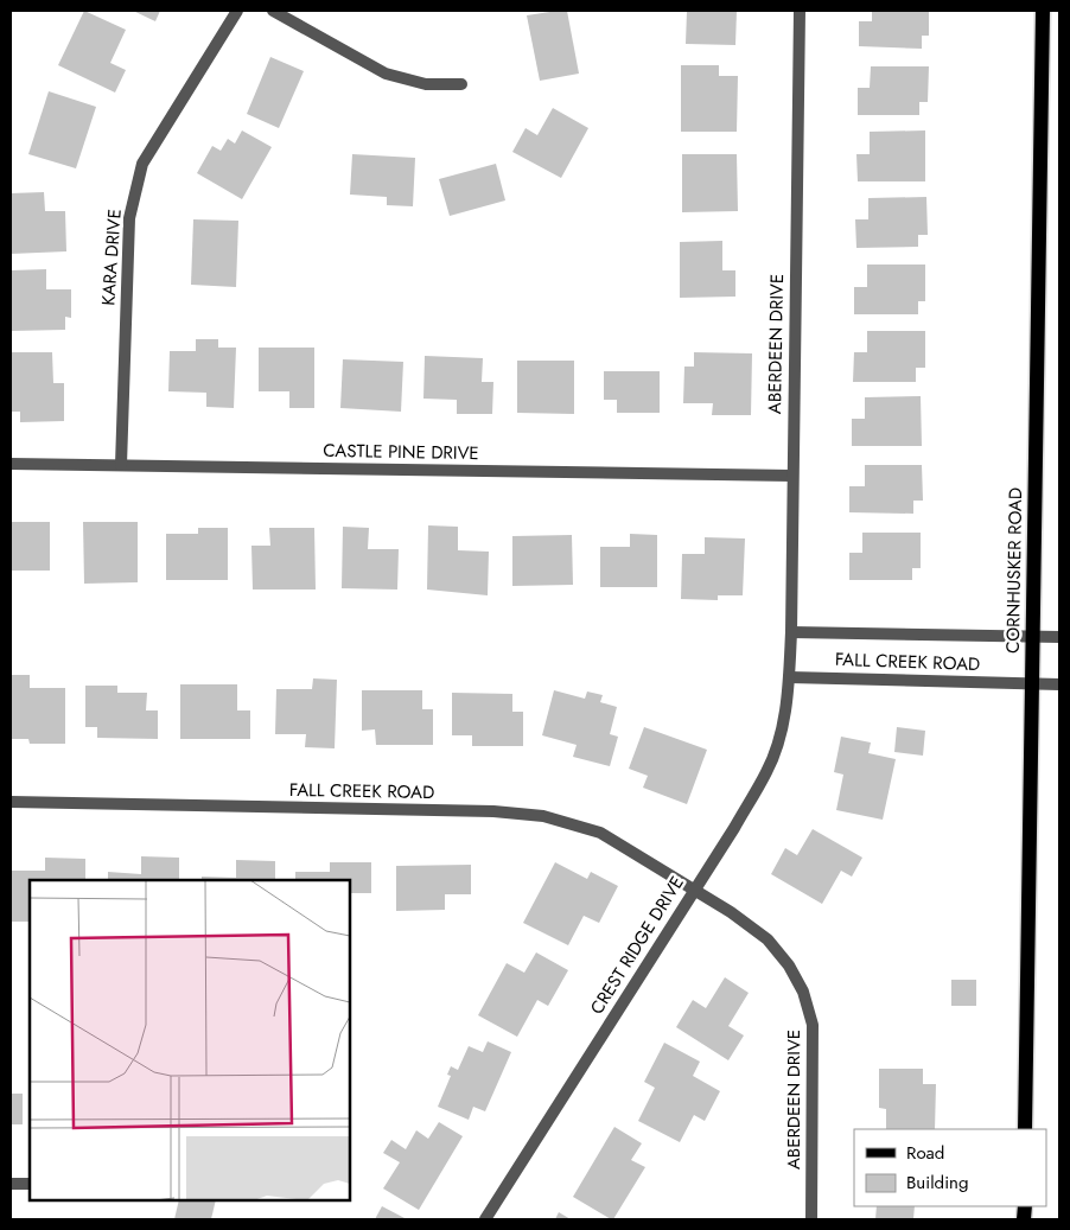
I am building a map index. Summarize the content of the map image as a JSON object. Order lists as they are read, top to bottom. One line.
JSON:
{"streets":{"main road":["CORNHUSKER ROAD"],"street":["KARA DRIVE","ABERDEEN DRIVE","CASTLE PINE DRIVE","FALL CREEK ROAD","CREST RIDGE DRIVE"]},"crossings":[["KARA DRIVE","CASTLE PINE DRIVE"],["ABERDEEN DRIVE","CASTLE PINE DRIVE"],["ABERDEEN DRIVE","FALL CREEK ROAD"],["ABERDEEN DRIVE","CREST RIDGE DRIVE"],["CORNHUSKER ROAD","FALL CREEK ROAD"],["FALL CREEK ROAD","CREST RIDGE DRIVE"]],"legend":["Road","Building"]}
